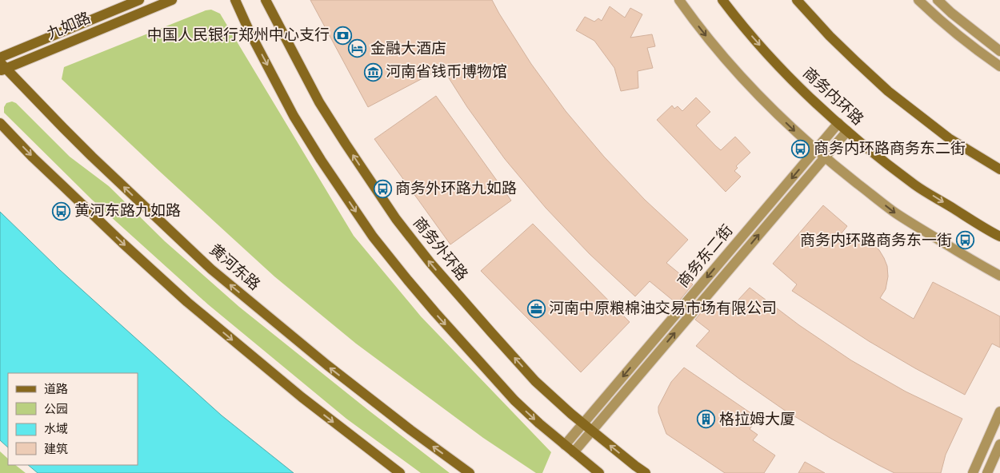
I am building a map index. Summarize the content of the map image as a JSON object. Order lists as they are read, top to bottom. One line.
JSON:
{"streets":{"street":["九如路","商务内环路","商务外环路","商务东二街","黄河东路"]},"crossings":[["九如路","黄河东路"],["商务内环路","商务东二街"],["商务外环路","商务东二街"]],"places":{"bank":["中国人民银行郑州中心支行"],"hotel":["金融大酒店"],"museum":["河南省钱币博物馆"],"bus stop":["商务内环路商务东二街","商务外环路九如路","黄河东路九如路","商务内环路商务东一街"],"office":["河南中原粮棉油交易市场有限公司"],"building":["格拉姆大厦"]},"legend":["道路","公园","水域","建筑"]}
